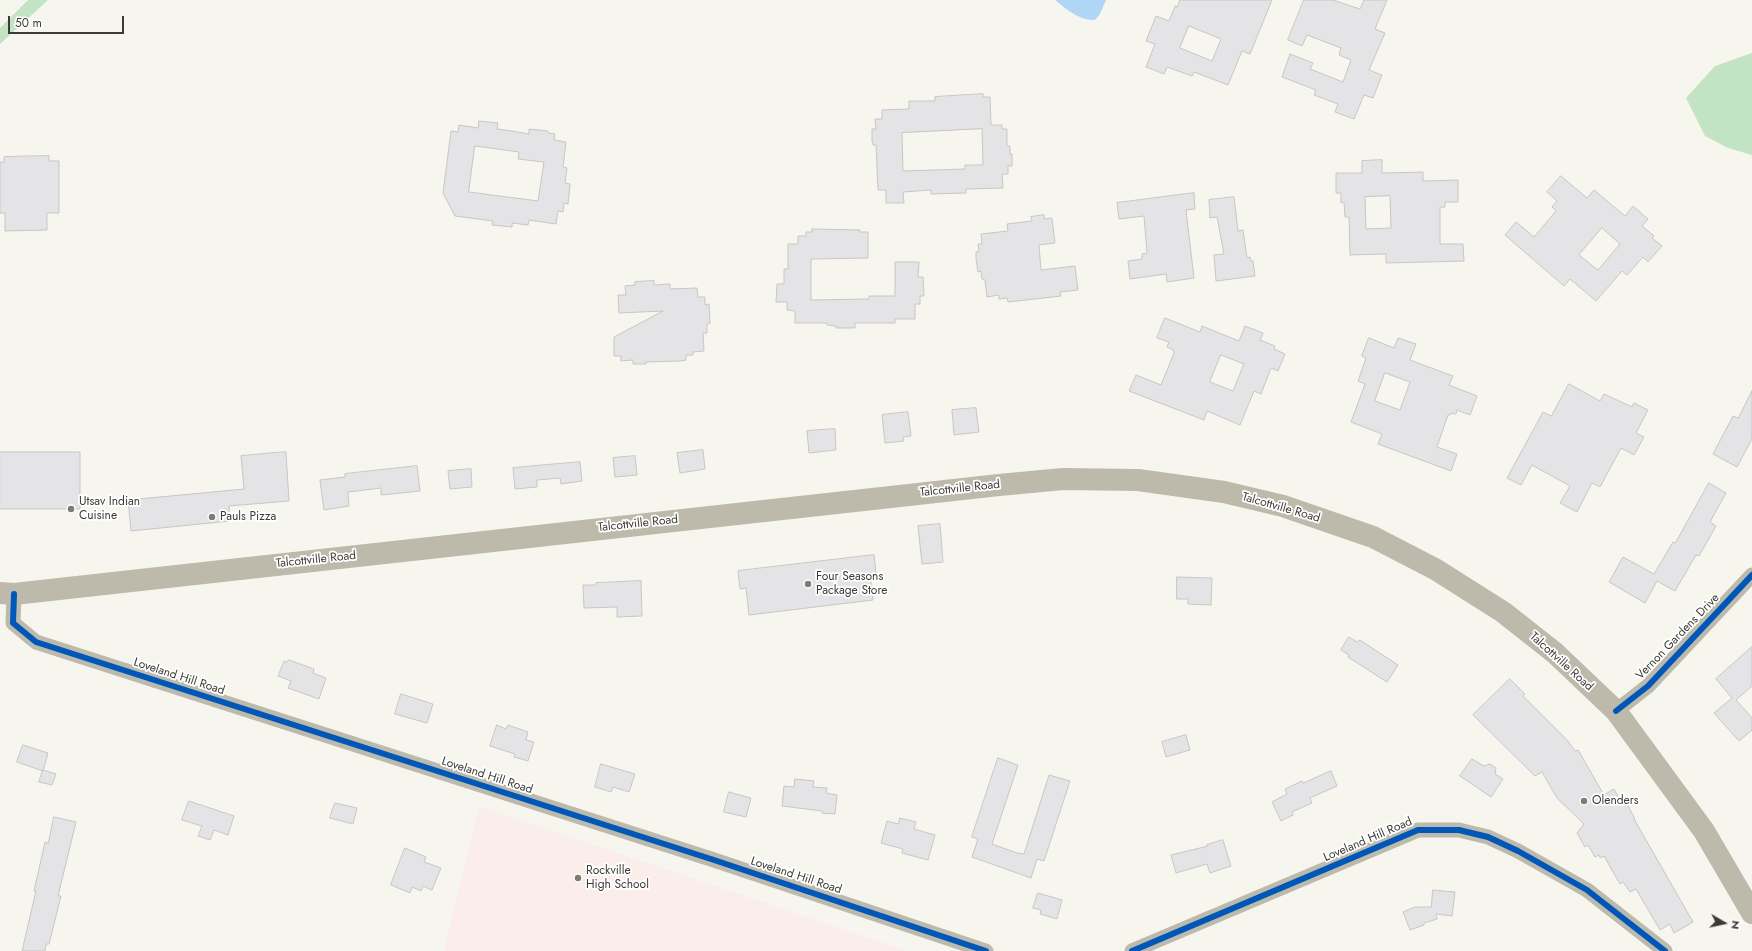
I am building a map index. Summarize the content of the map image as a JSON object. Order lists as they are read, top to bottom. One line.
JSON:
{"streets":{"main road":["Talcottville Road"],"street":["Vernon Gardens Drive","Loveland Hill Road"]},"crossings":[["Talcottville Road","Vernon Gardens Drive"],["Talcottville Road","Loveland Hill Road"]],"places":["Utsav Indian Cuisine","Pauls Pizza","Four Seasons Package Store","Olenders","Rockville High School"],"scale_bar":"50 m","north":"right"}
